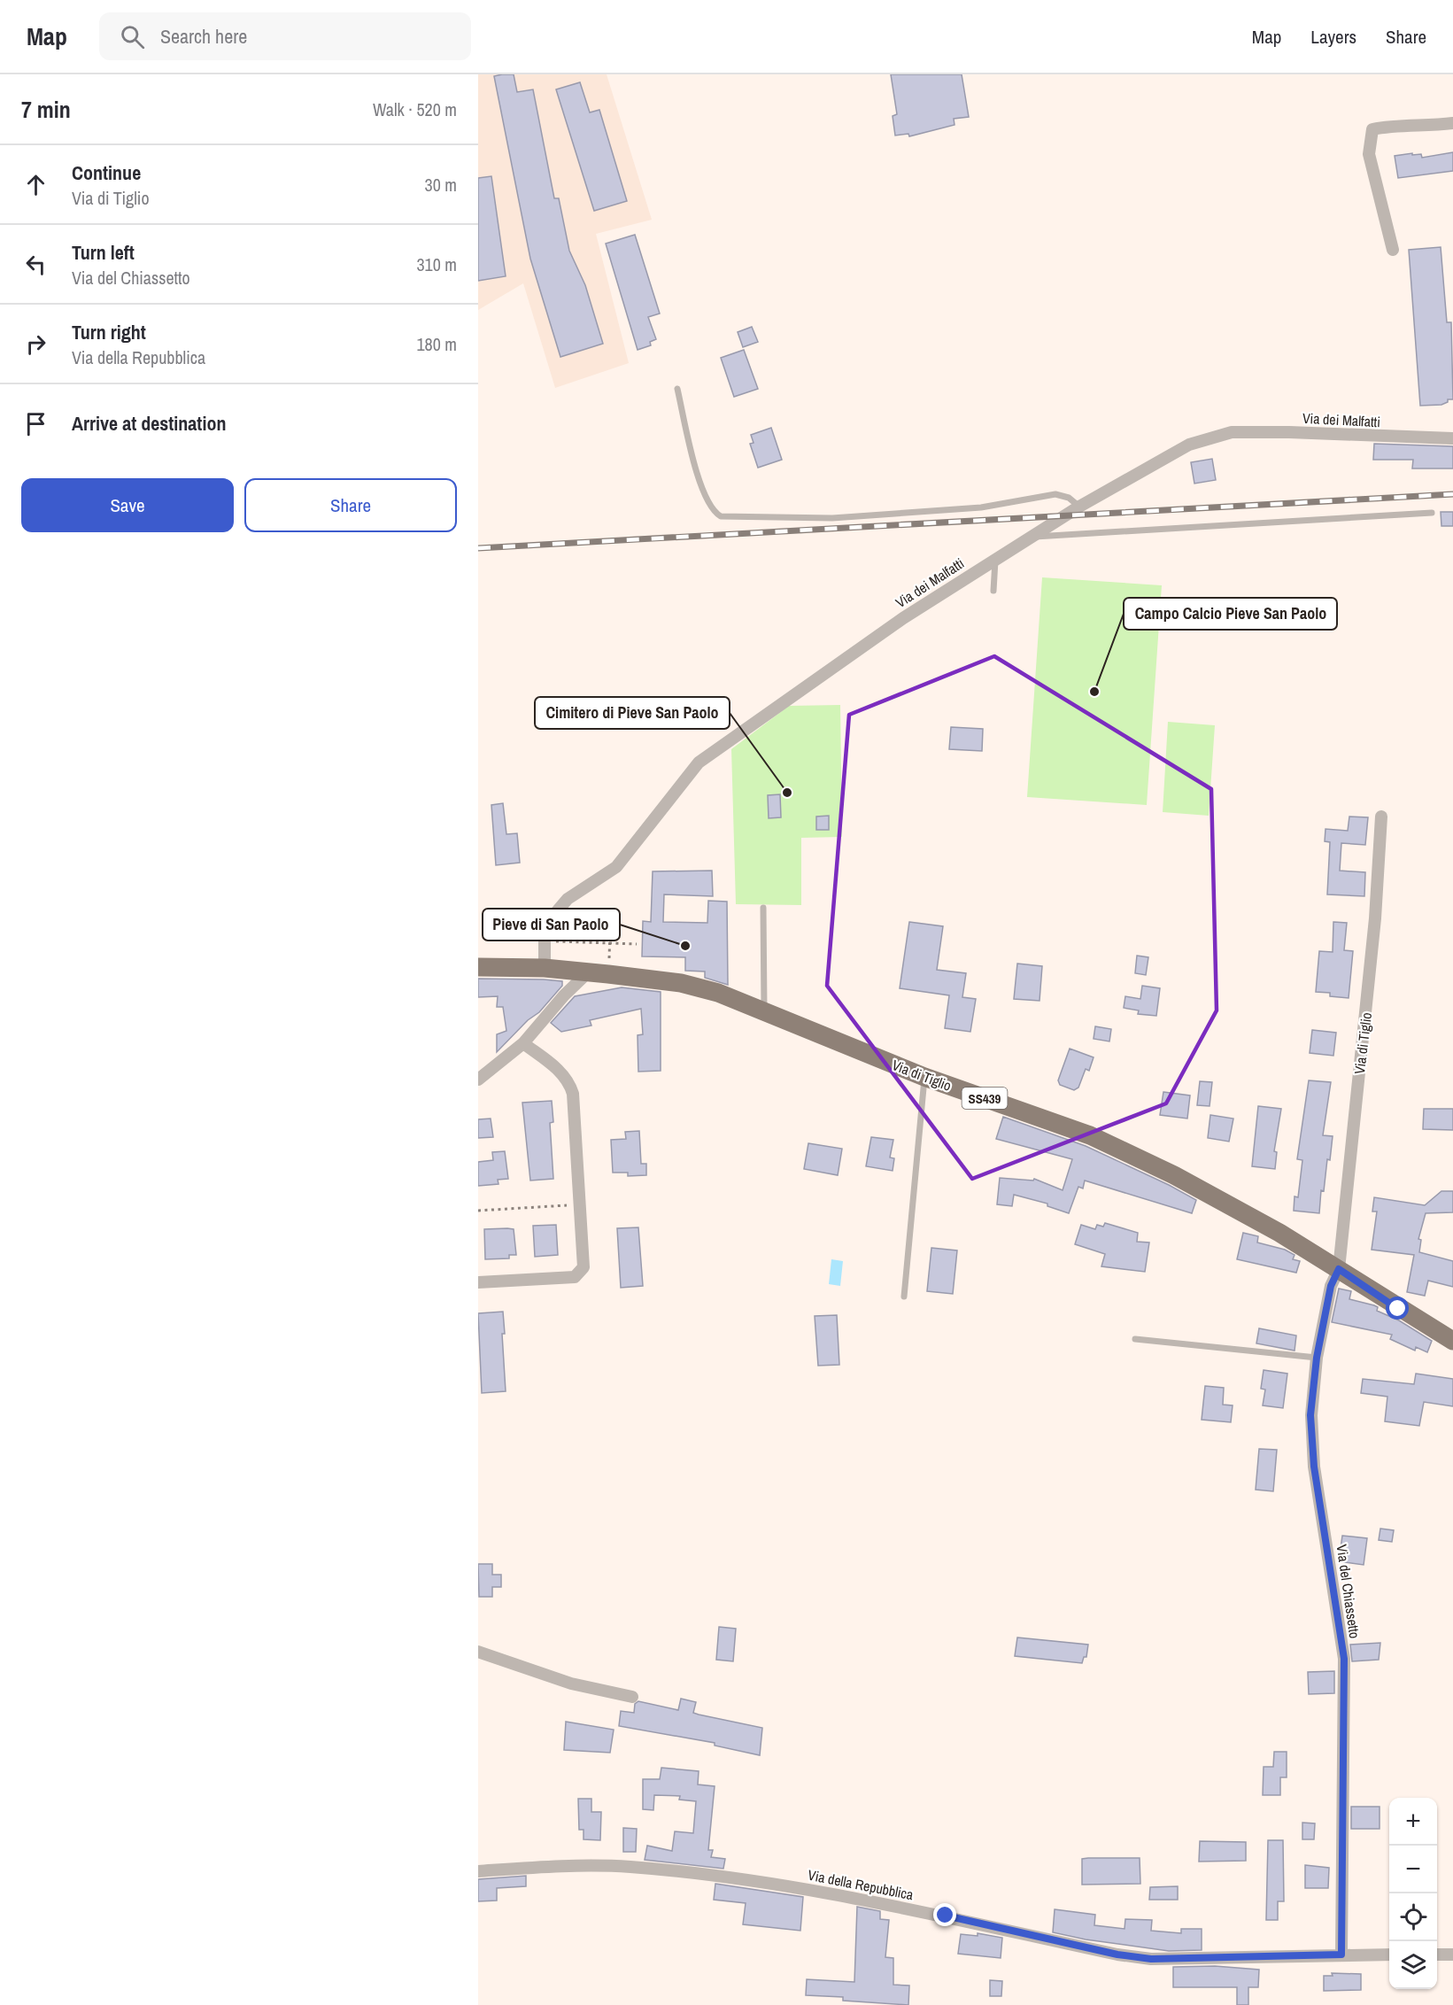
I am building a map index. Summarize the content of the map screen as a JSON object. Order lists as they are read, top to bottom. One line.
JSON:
{"streets":{"main road":["Via di Tiglio","SS439"],"street":["Via dei Malfatti","Via del Chiassetto","Via della Repubblica"]},"crossings":[["Via dei Malfatti","Via di Tiglio"],["Via di Tiglio","Via del Chiassetto"],["Via del Chiassetto","Via della Repubblica"]],"places":["Campo Calcio Pieve San Paolo","Cimitero di Pieve San Paolo","Pieve di San Paolo"],"page":{"header":"Map","search":"Search here","nav":["Map","Layers","Share"],"heading":["7 min","Walk · 520 m"],"list":[["Continue","Via di Tiglio","30 m"],["Turn left","Via del Chiassetto","310 m"],["Turn right","Via della Repubblica","180 m"],"Arrive at destination"],"buttons":["Save","Share"],"map_buttons":["+","−"]}}
